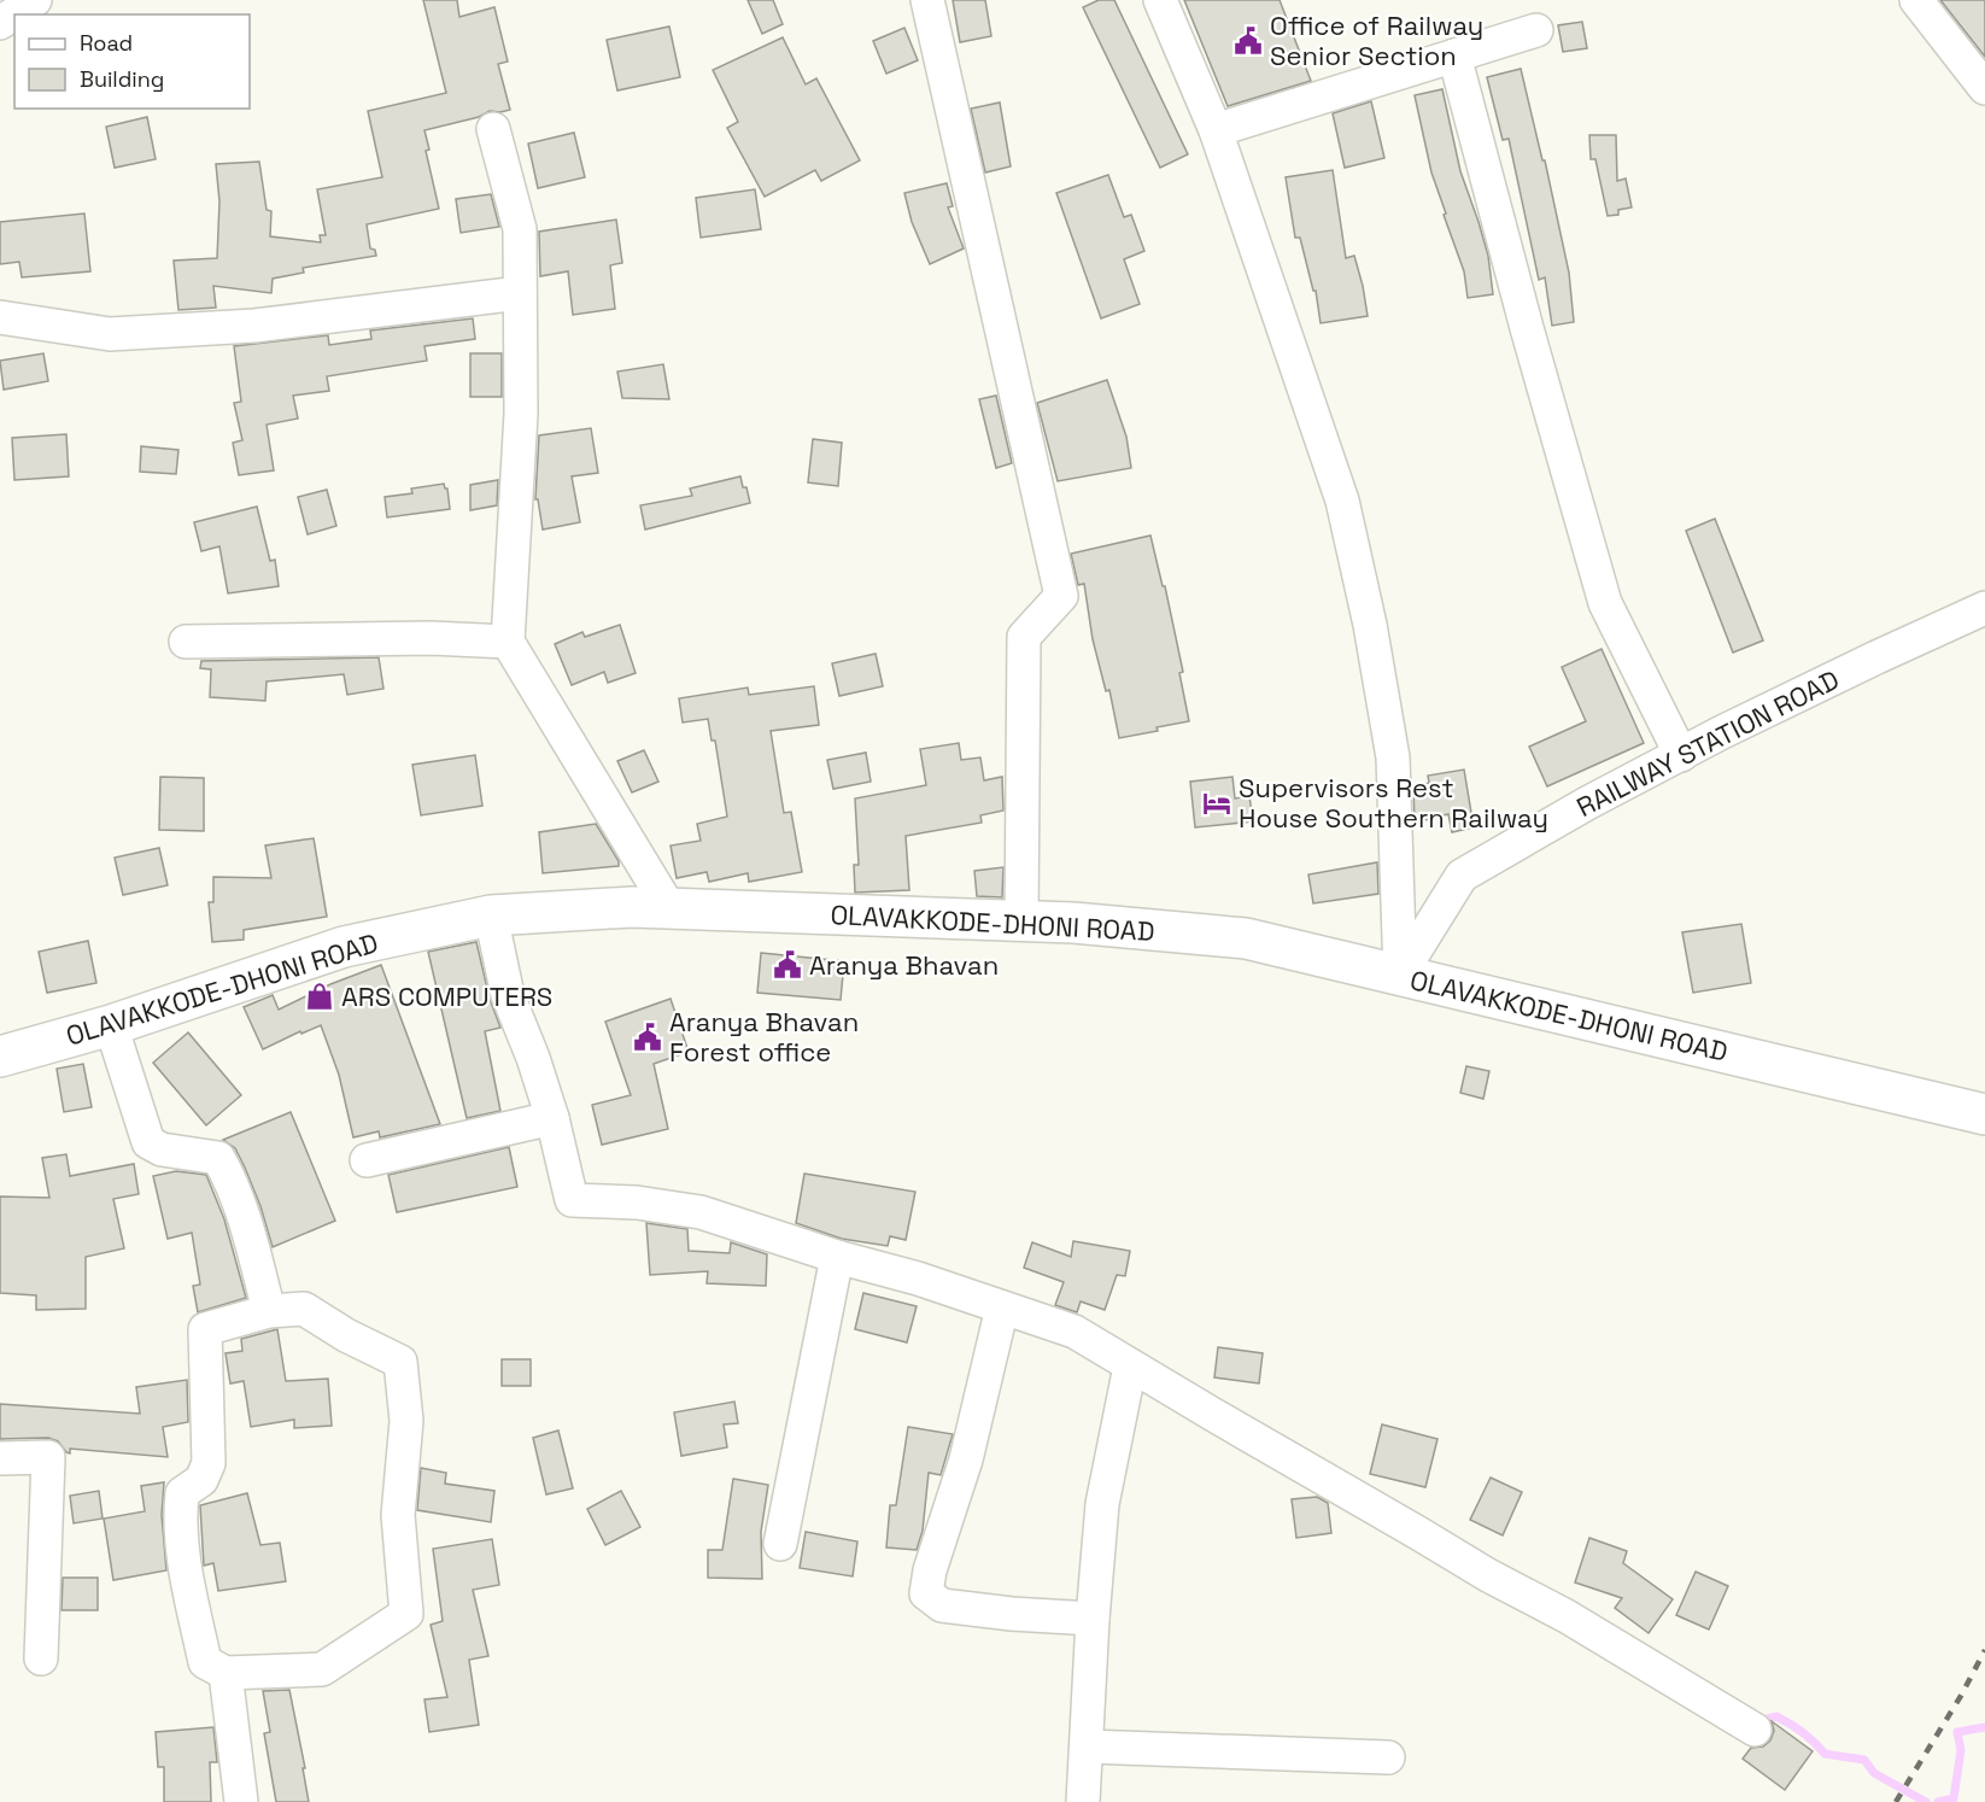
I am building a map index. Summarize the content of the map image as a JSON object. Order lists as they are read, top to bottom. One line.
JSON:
{"streets":{"main road":["OLAVAKKODE-DHONI ROAD"],"street":["RAILWAY STATION ROAD"]},"crossings":[["RAILWAY STATION ROAD","OLAVAKKODE-DHONI ROAD"]],"places":{"public building":["Office of Railway Senior Section","Aranya Bhavan","Aranya Bhavan Forest office"],"hotel":["Supervisors Rest House Southern Railway"],"shop":["ARS COMPUTERS"]},"legend":["Road","Building"]}
